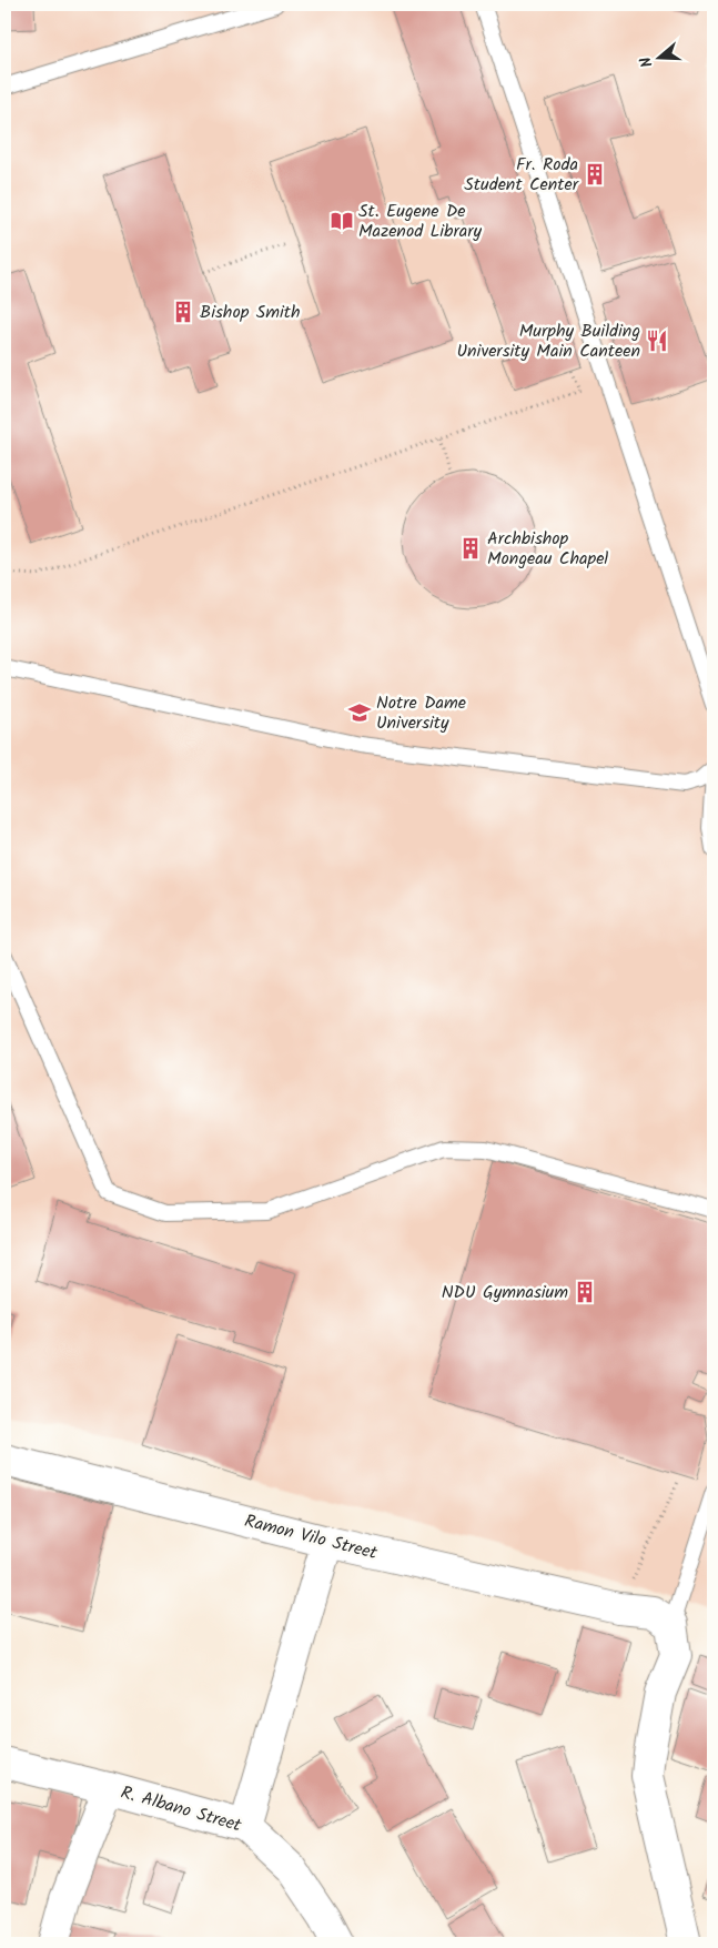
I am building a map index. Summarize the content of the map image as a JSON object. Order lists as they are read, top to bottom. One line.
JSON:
{"streets":{"street":["Ramon Vilo Street","R. Albano Street"]},"places":{"building":["Fr. Roda Student Center","Bishop Smith","Archbishop Mongeau Chapel","NDU Gymnasium"],"library":["St. Eugene De Mazenod Library"],"restaurant":["Murphy Building University Main Canteen"],"school or university":["Notre Dame University"]},"north":"left"}
